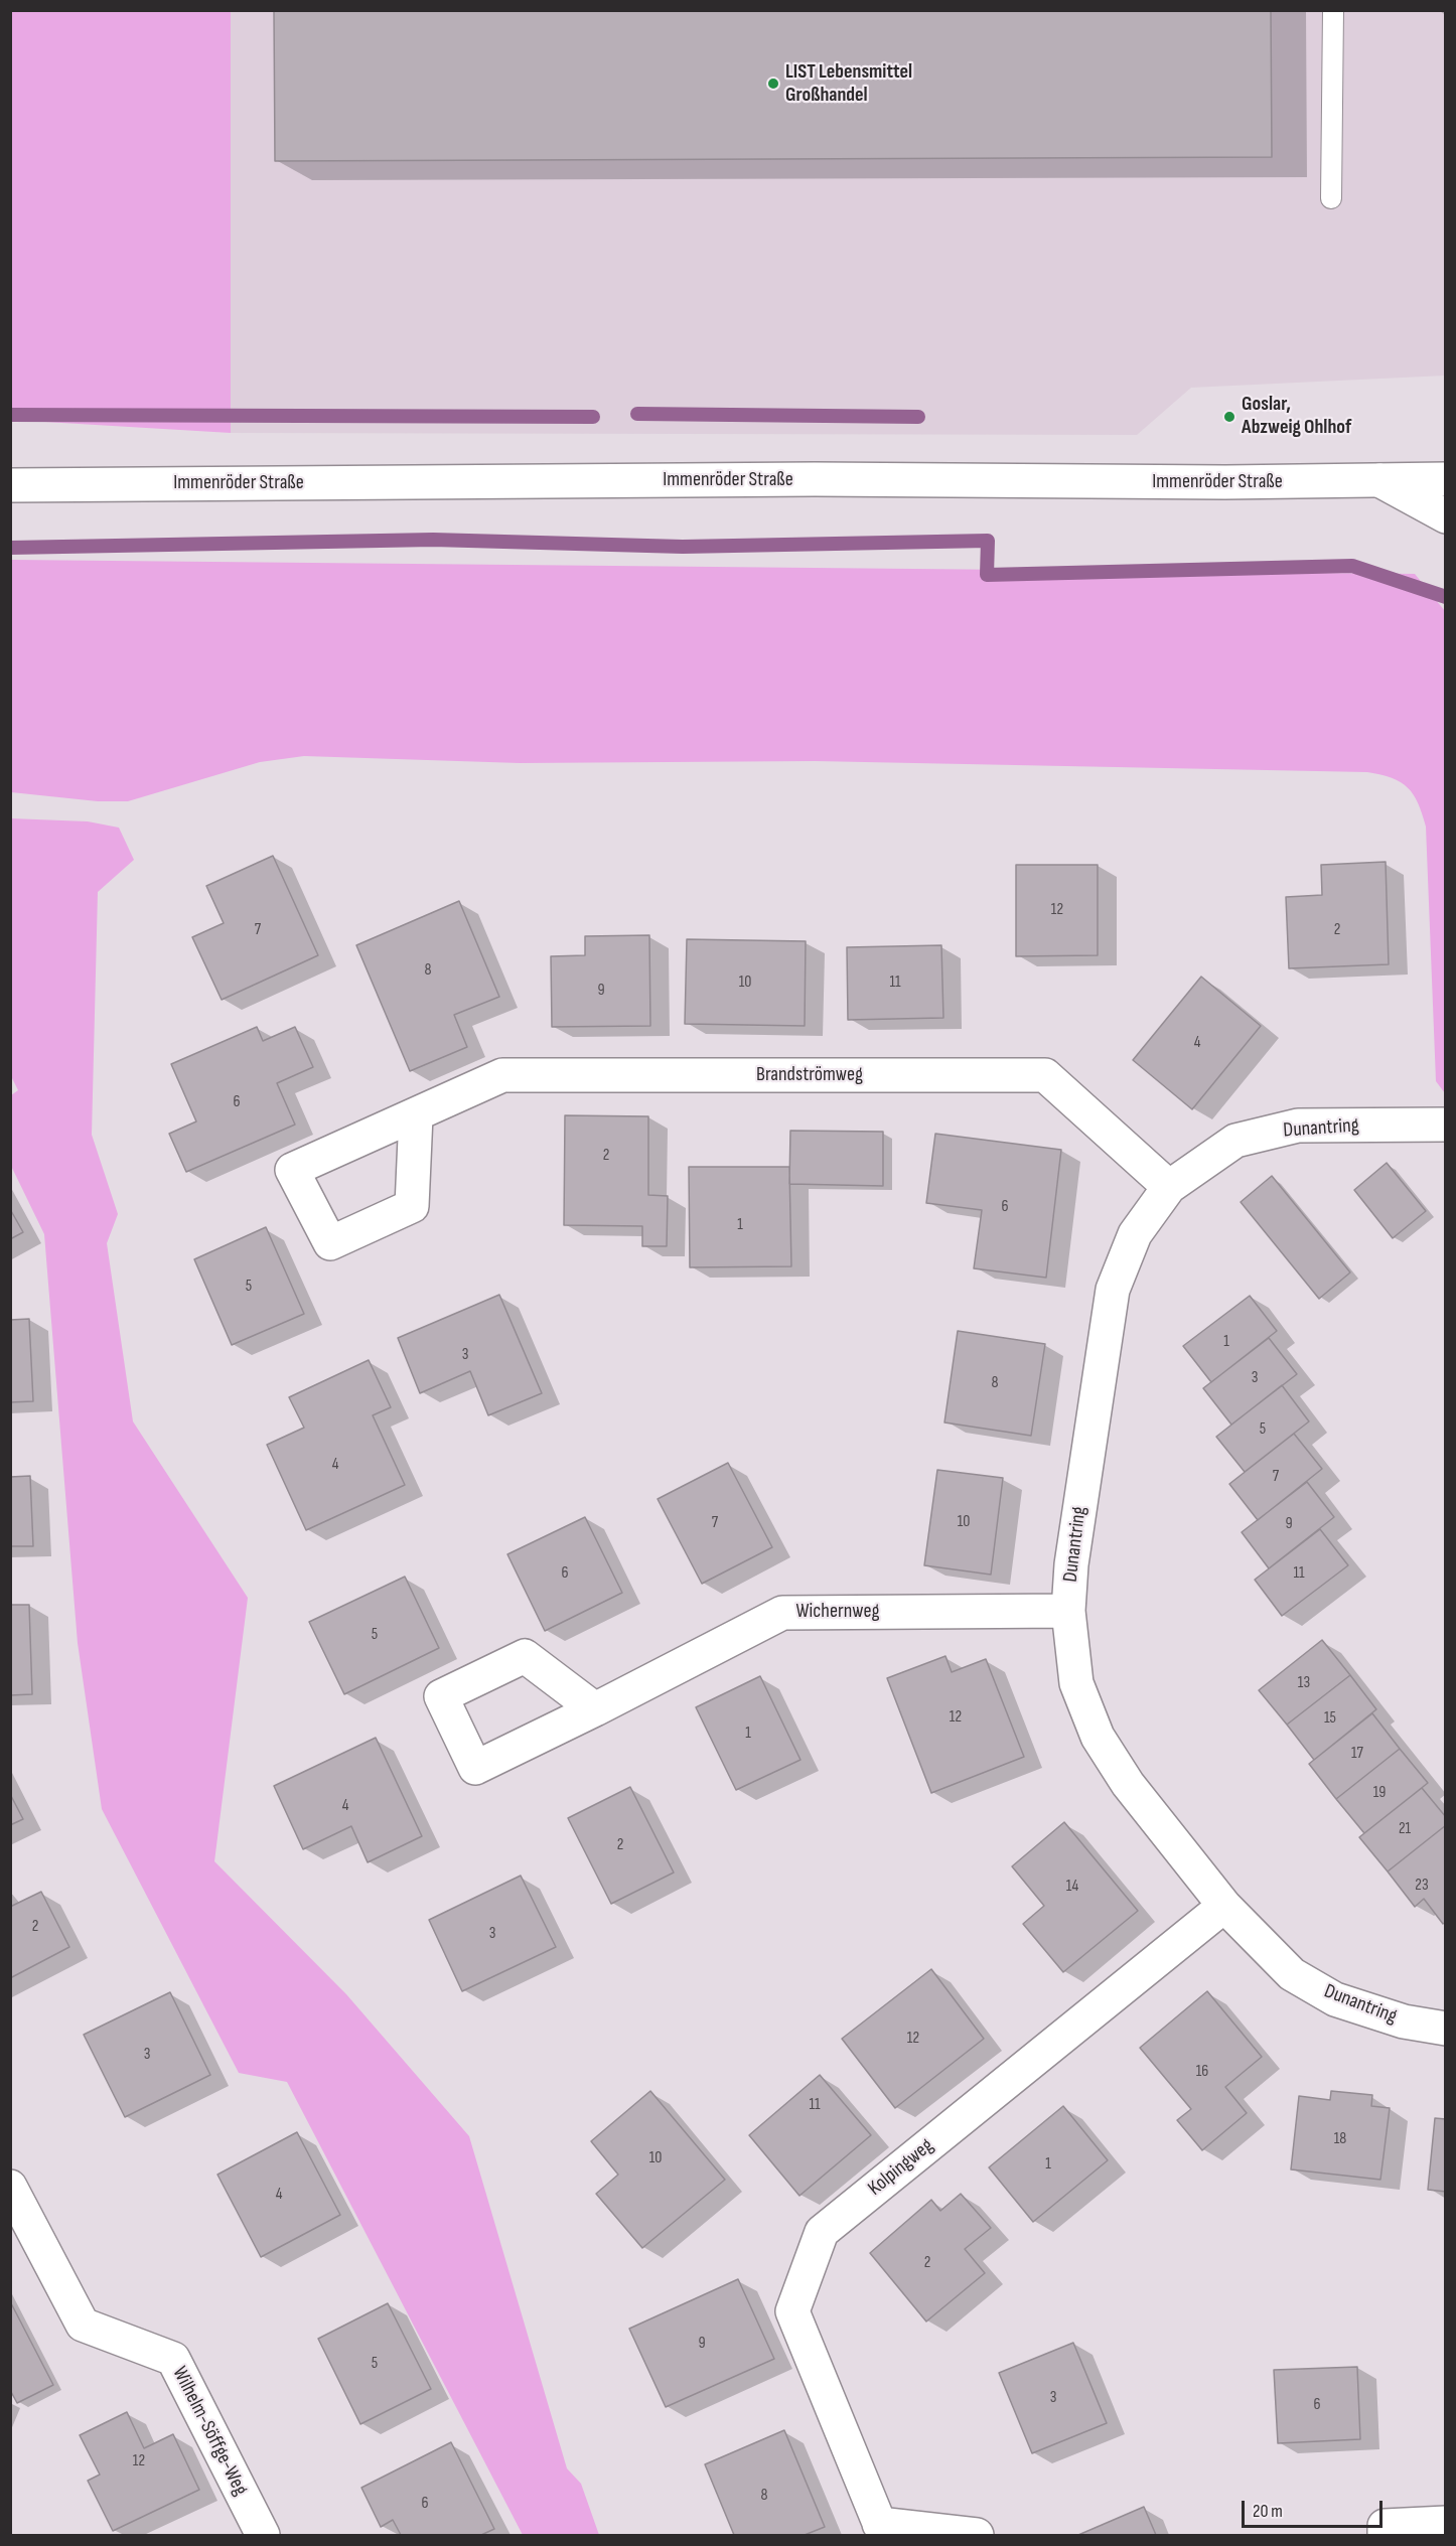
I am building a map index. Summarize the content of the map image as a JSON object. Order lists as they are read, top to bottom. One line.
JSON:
{"streets":{"street":["Immenröder Straße","Brandströmweg","Dunantring","Wichernweg","Kolpingweg","Wilhelm-Söffge-Weg"]},"crossings":[["Brandströmweg","Dunantring"],["Dunantring","Wichernweg"],["Dunantring","Kolpingweg"]],"places":["LIST Lebensmittel Großhandel","Goslar, Abzweig Ohlhof"],"house_numbers":["12","7","2","8","10","11","9","4","6","2","6","1","5","1","3","3","8","5","4","7","10","7","9","6","11","5","13","12","15","1","17","19","4","21","2","23","14","2","3","12","3","16","11","18","10","1","4","2","9","5","3","6","12","8","6"],"scale_bar":"20 m"}
